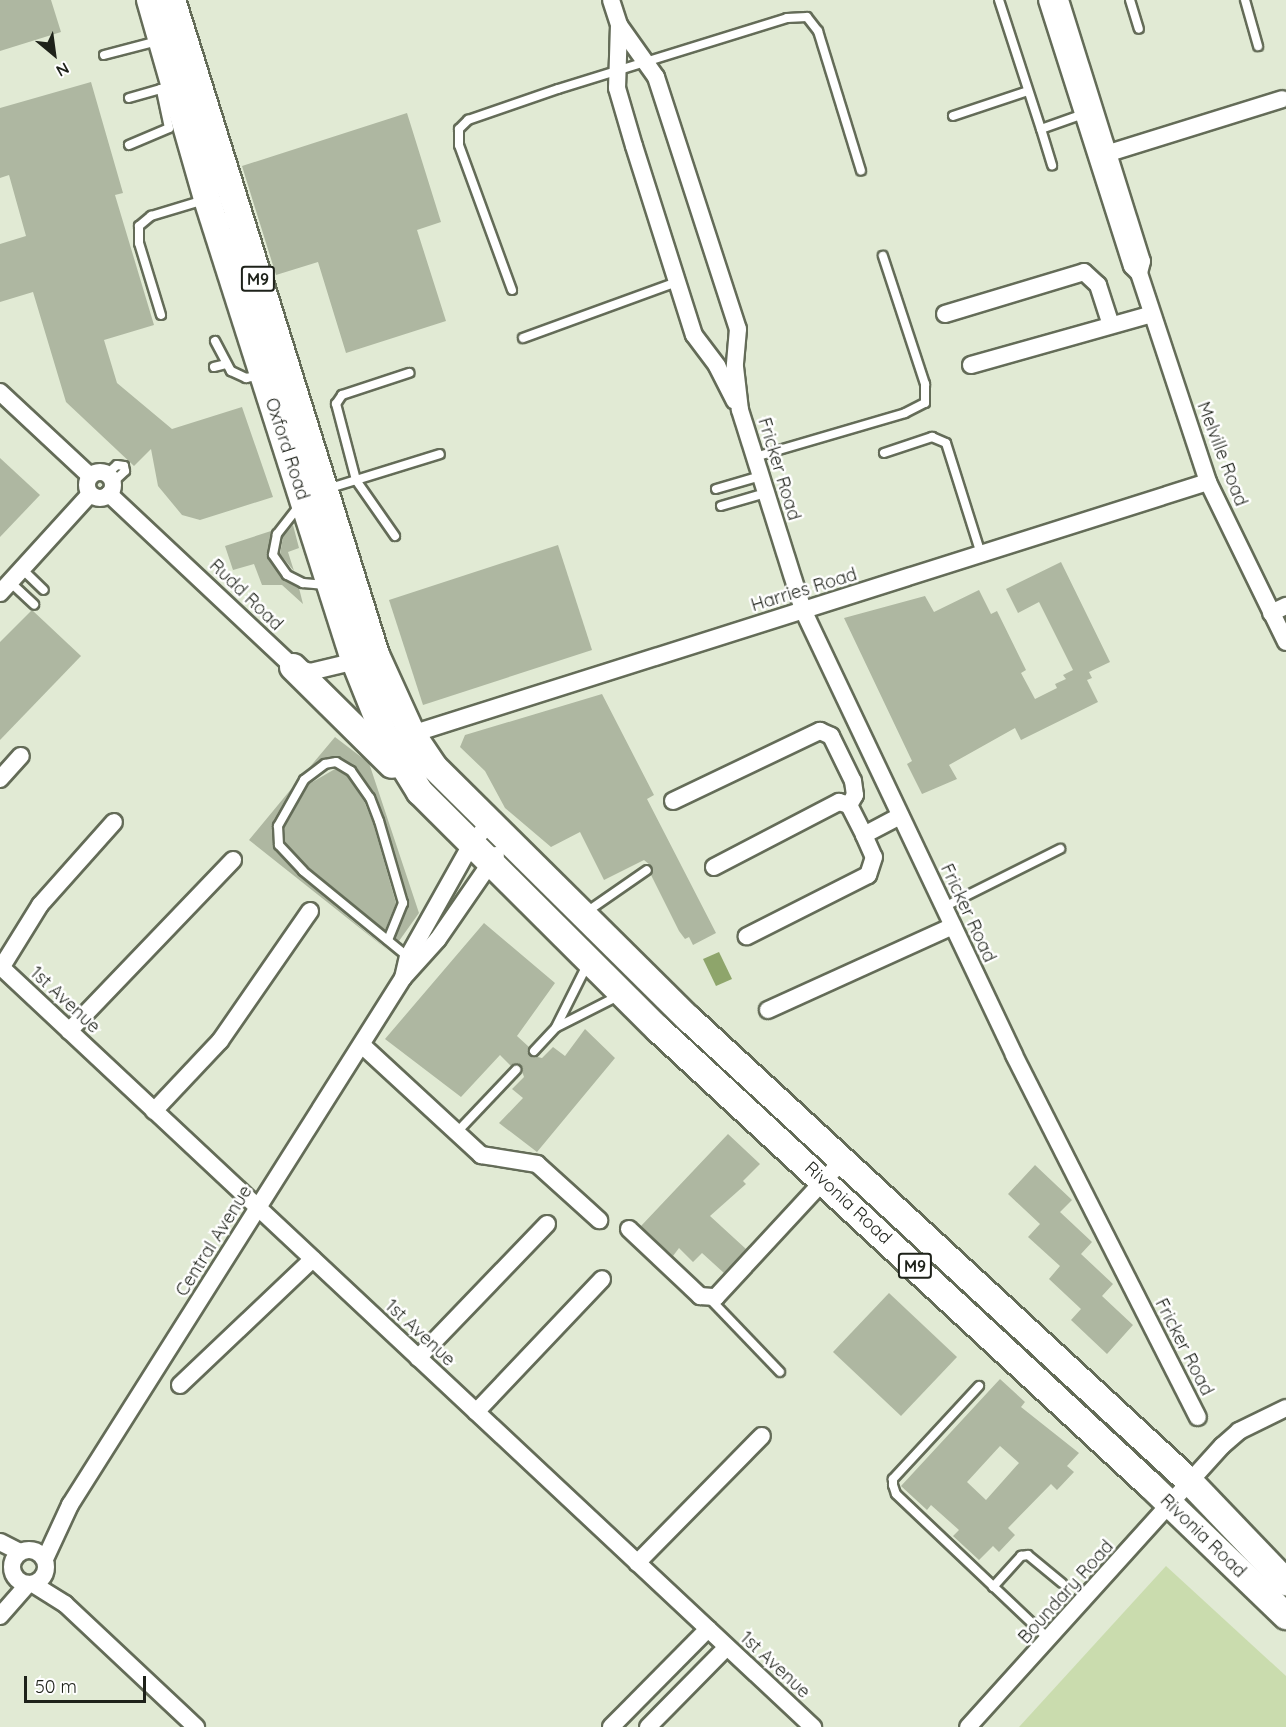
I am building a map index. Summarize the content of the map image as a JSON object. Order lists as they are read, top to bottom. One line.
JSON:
{"streets":{"main road":["M9","Oxford Road","Rivonia Road"],"street":["Melville Road","Fricker Road","Harries Road","Rudd Road","1st Avenue","Central Avenue","Boundary Road"]},"crossings":[["Oxford Road","Harries Road"],["Oxford Road","Rivonia Road"],["Oxford Road","Central Avenue"],["Melville Road","Harries Road"],["Fricker Road","Harries Road"],["1st Avenue","Central Avenue"],["Rivonia Road","Central Avenue"],["Rivonia Road","Boundary Road"]],"scale_bar":"50 m","north":"bottom right"}
